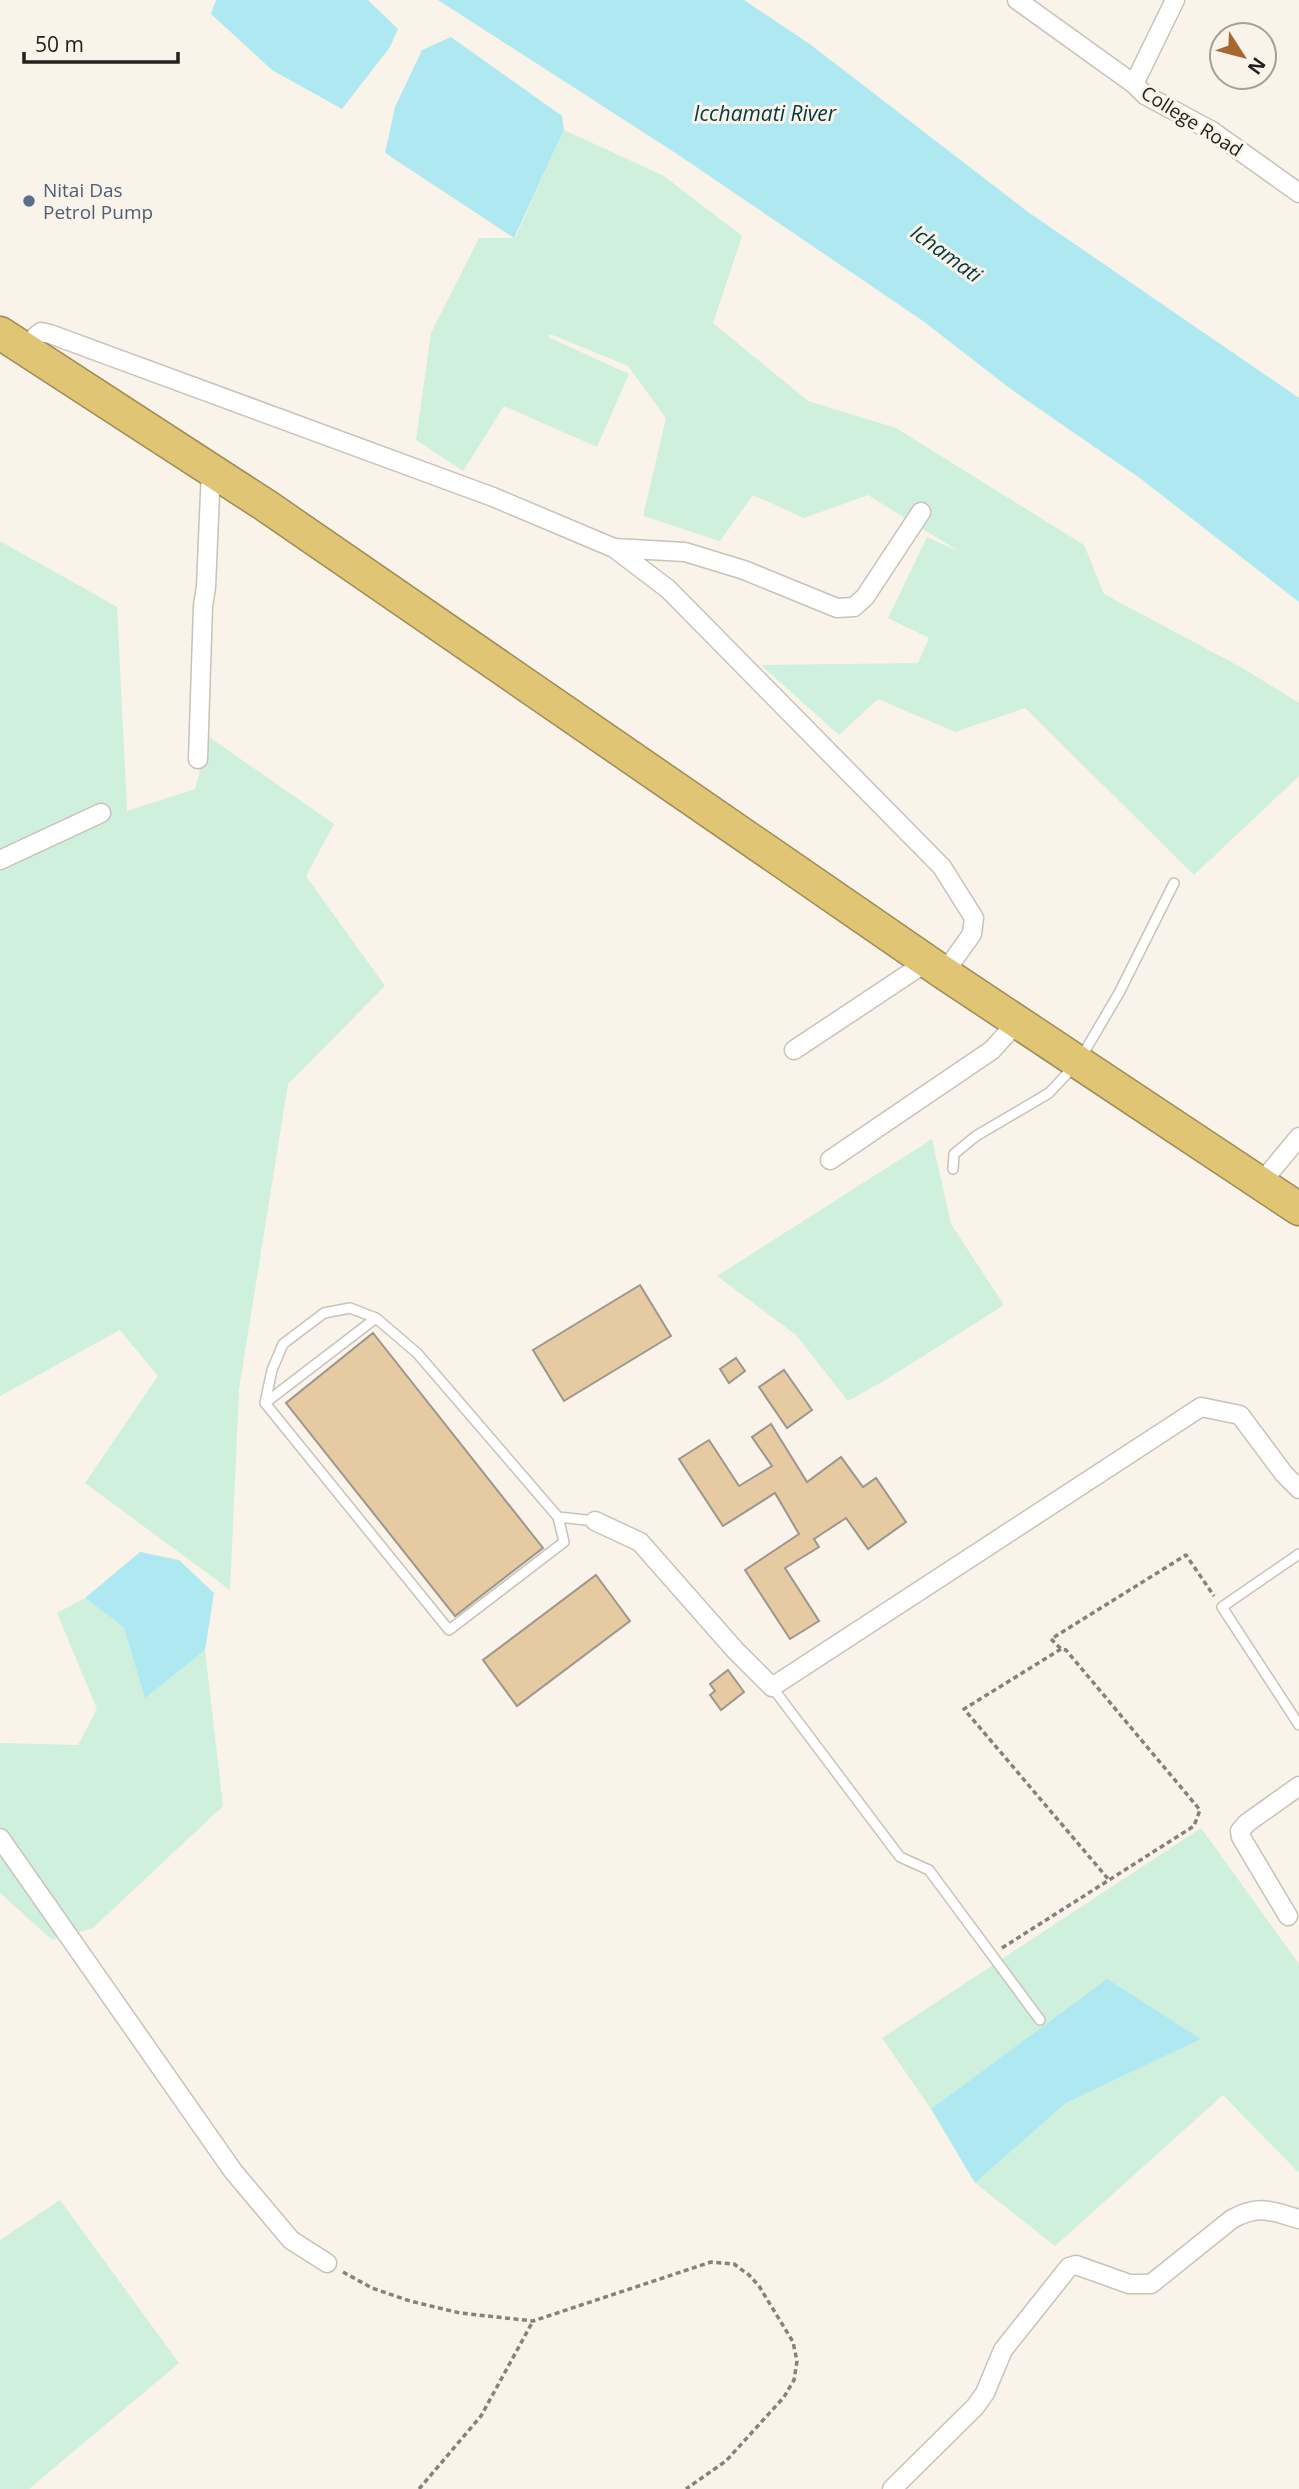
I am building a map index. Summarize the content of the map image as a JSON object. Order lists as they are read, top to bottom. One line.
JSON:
{"streets":{"street":["College Road"]},"water":["Icchamati River","Ichamati"],"places":["Nitai Das Petrol Pump"],"scale_bar":"50 m","north":"bottom right"}
